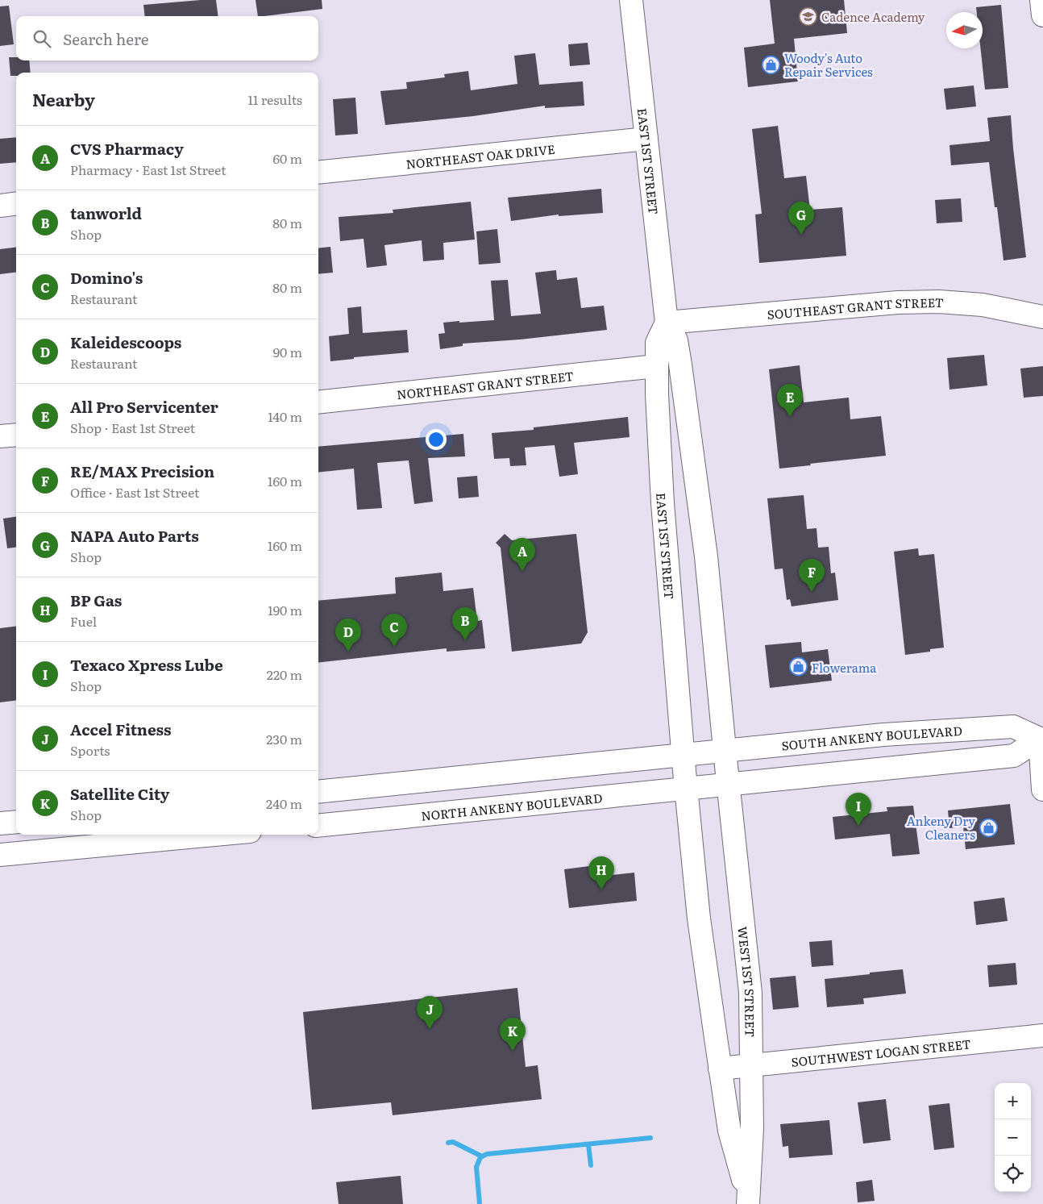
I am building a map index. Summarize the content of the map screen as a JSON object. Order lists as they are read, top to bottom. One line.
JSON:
{"streets":{"main road":["NORTHEAST OAK DRIVE","EAST 1ST STREET","SOUTHEAST GRANT STREET","NORTHEAST GRANT STREET","SOUTH ANKENY BOULEVARD","NORTH ANKENY BOULEVARD","WEST 1ST STREET","SOUTHWEST LOGAN STREET"]},"crossings":[["NORTHEAST OAK DRIVE","EAST 1ST STREET"],["EAST 1ST STREET","SOUTHEAST GRANT STREET"],["EAST 1ST STREET","NORTHEAST GRANT STREET"],["EAST 1ST STREET","SOUTH ANKENY BOULEVARD"],["EAST 1ST STREET","NORTH ANKENY BOULEVARD"],["EAST 1ST STREET","WEST 1ST STREET"],["SOUTH ANKENY BOULEVARD","NORTH ANKENY BOULEVARD"],["SOUTH ANKENY BOULEVARD","WEST 1ST STREET"],["NORTH ANKENY BOULEVARD","WEST 1ST STREET"],["WEST 1ST STREET","SOUTHWEST LOGAN STREET"]],"places":{"school or university":["Cadence Academy"],"shop":["Woody's Auto Repair Services","Flowerama","Ankeny Dry Cleaners"]},"north":"left","page":{"search":"Search here","heading":["Nearby","11 results"],"list":[{"mark":"A","name":"CVS Pharmacy","note":"Pharmacy · East 1st Street","value":"60 m"},{"mark":"B","name":"tanworld","note":"Shop","value":"80 m"},{"mark":"C","name":"Domino's","note":"Restaurant","value":"80 m"},{"mark":"D","name":"Kaleidescoops","note":"Restaurant","value":"90 m"},{"mark":"E","name":"All Pro Servicenter","note":"Shop · East 1st Street","value":"140 m"},{"mark":"F","name":"RE/MAX Precision","note":"Office · East 1st Street","value":"160 m"},{"mark":"G","name":"NAPA Auto Parts","note":"Shop","value":"160 m"},{"mark":"H","name":"BP Gas","note":"Fuel","value":"190 m"},{"mark":"I","name":"Texaco Xpress Lube","note":"Shop","value":"220 m"},{"mark":"J","name":"Accel Fitness","note":"Sports","value":"230 m"},{"mark":"K","name":"Satellite City","note":"Shop","value":"240 m"}],"pins":["G","E","A","F","B","C","D","I","H","J","K"],"map_buttons":["+","−"]}}
